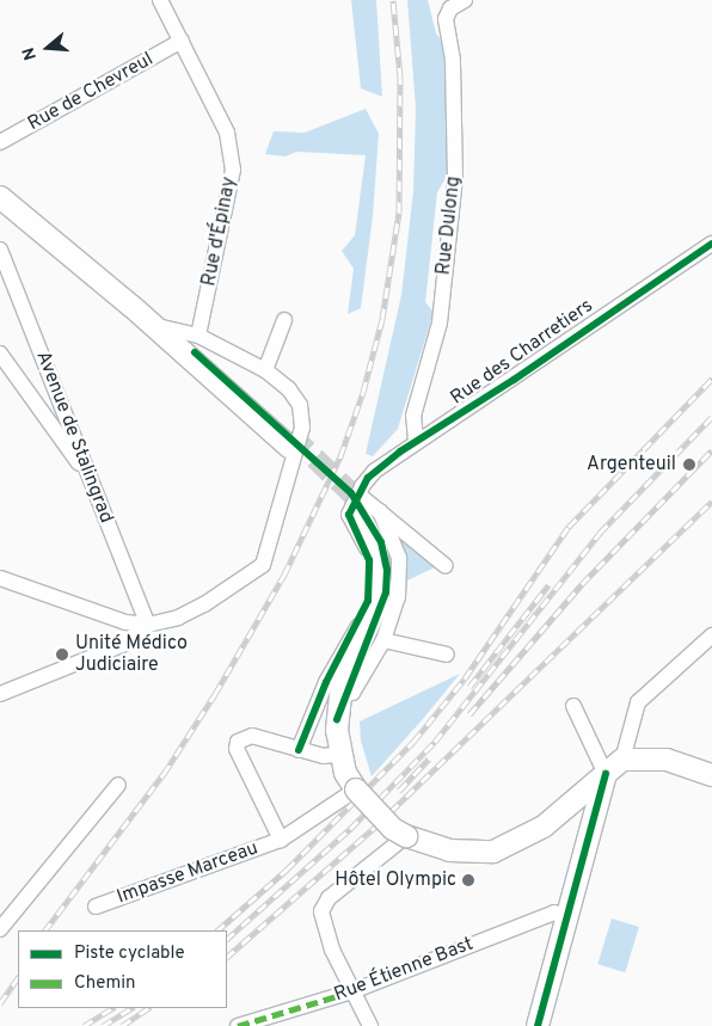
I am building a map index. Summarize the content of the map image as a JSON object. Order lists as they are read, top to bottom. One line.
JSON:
{"streets":{"street":["Rue de Chevreul","Rue Dulong","Rue d'Épinay","Rue des Charretiers","Avenue de Stalingrad","Impasse Marceau","Rue Étienne Bast"]},"crossings":[["Rue de Chevreul","Rue d'Épinay"],["Rue Dulong","Rue des Charretiers"]],"places":["Argenteuil","Unité Médico Judiciaire","Hôtel Olympic"],"legend":["Piste cyclable","Chemin"],"north":"left"}
